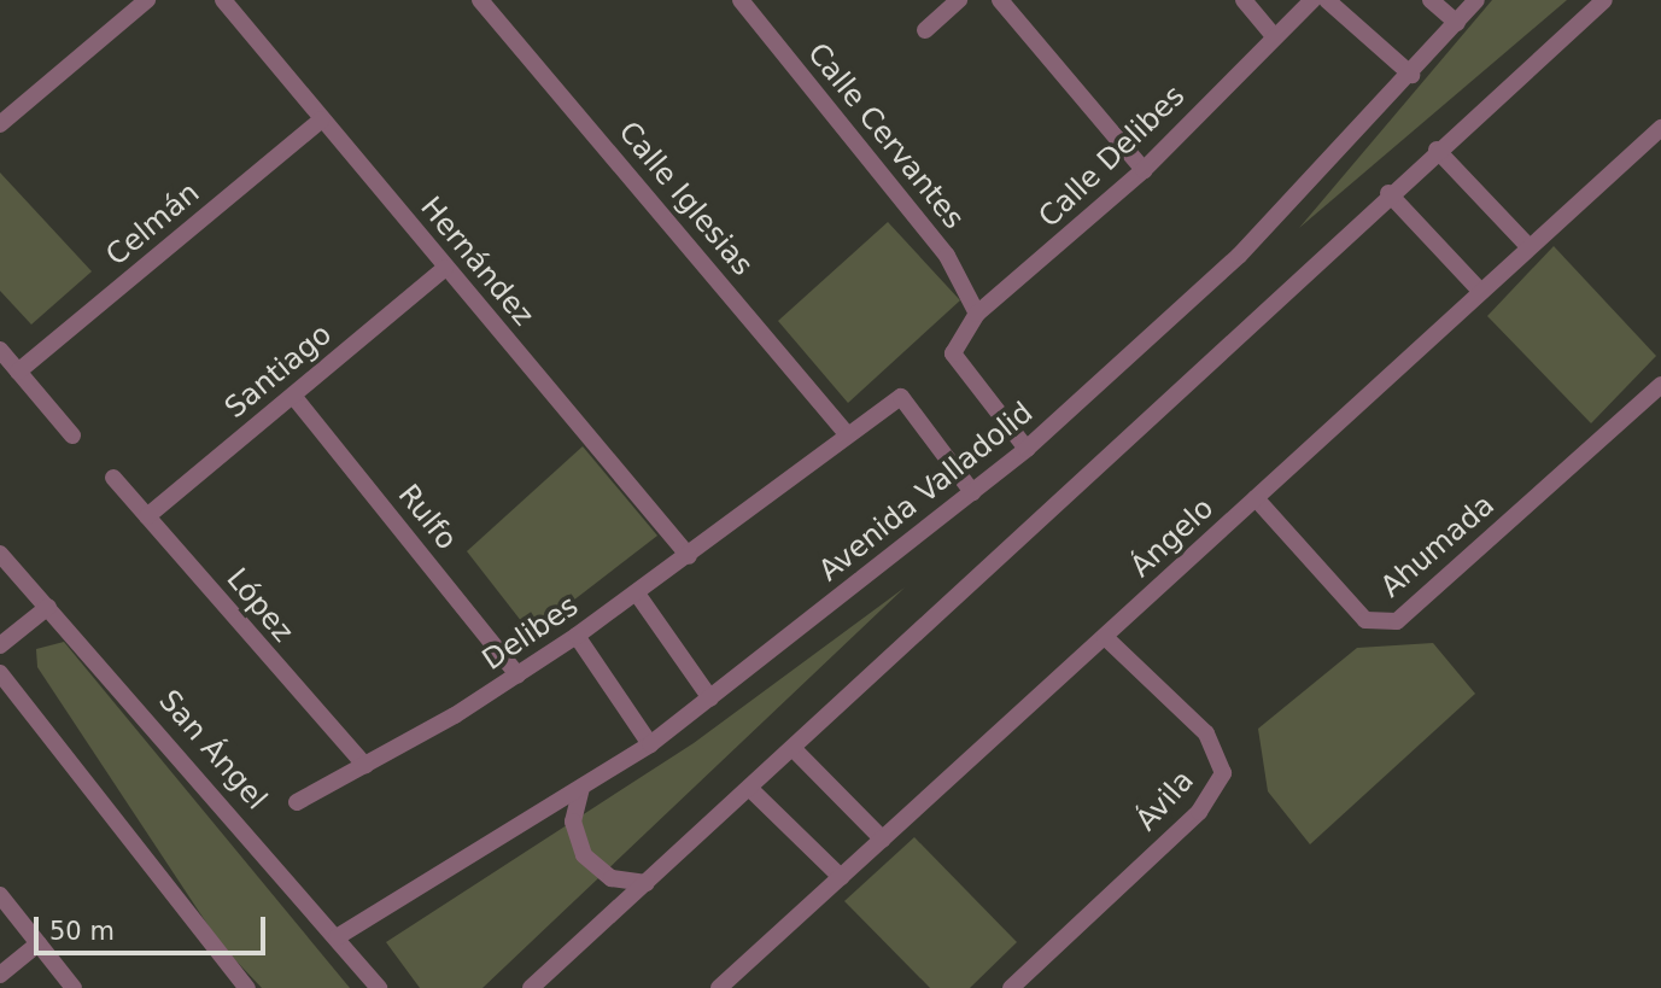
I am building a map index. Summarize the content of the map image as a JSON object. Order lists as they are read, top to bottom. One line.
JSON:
{"streets":{"street":["Calle Cervantes","Calle Delibes","Calle Iglesias","Celmán","Hernández","Santiago","Avenida Valladolid","Rulfo","Ángelo","Ahumada","López","Delibes","San Ángel","Ávila"]},"crossings":[["Calle Cervantes","Calle Delibes"],["Calle Delibes","Avenida Valladolid"],["Calle Iglesias","Delibes"],["Celmán","Hernández"],["Hernández","Santiago"],["Hernández","Delibes"],["Santiago","Rulfo"],["Santiago","López"],["Avenida Valladolid","San Ángel"],["Rulfo","Delibes"],["Ángelo","Ahumada"],["Ángelo","Ávila"],["López","Delibes"]],"scale_bar":"50 m"}
